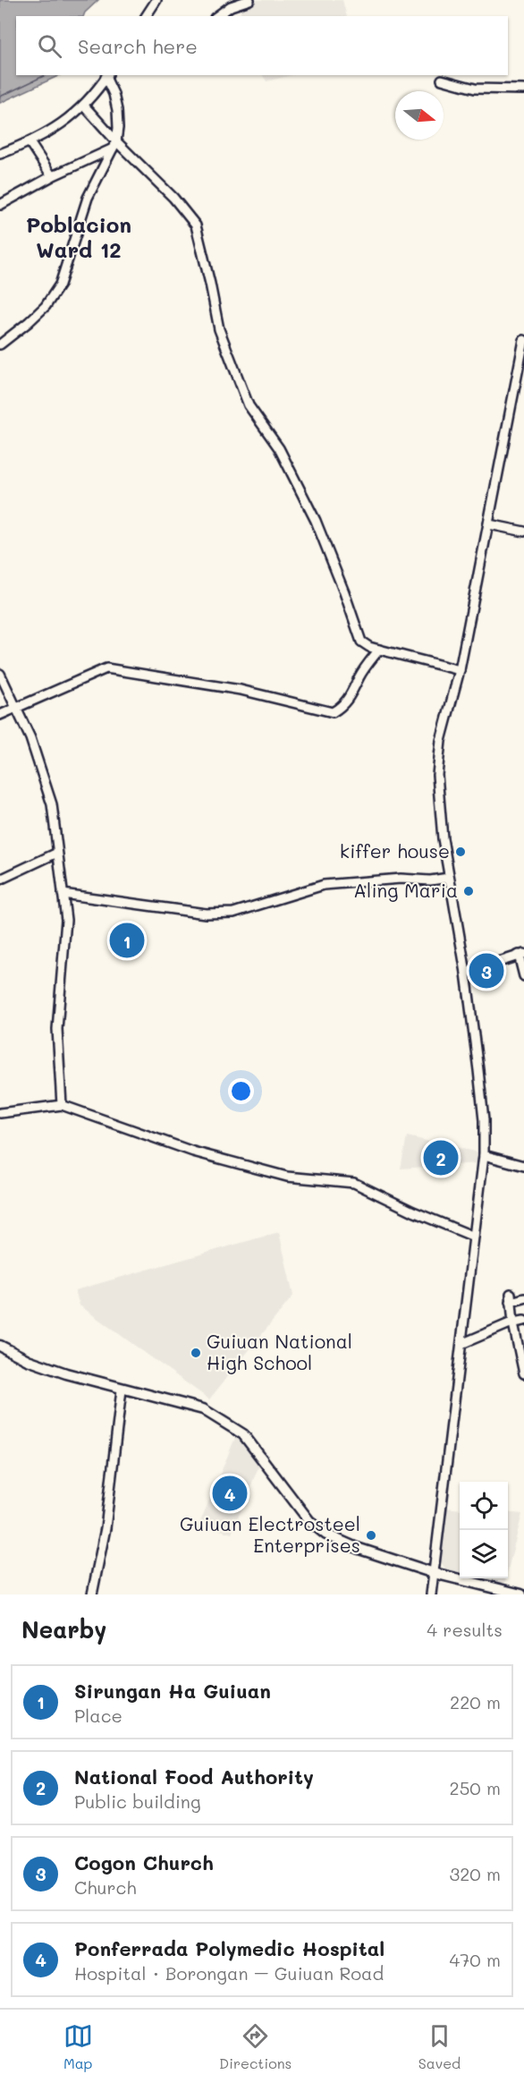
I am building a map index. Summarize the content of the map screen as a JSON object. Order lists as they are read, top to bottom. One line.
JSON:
{"districts":["Poblacion Ward 12"],"places":["kiffer house","Aling Maria","Guiuan National High School","Guiuan Electrosteel Enterprises"],"north":"right","page":{"search":"Search here","pins":["1","3","2","4"],"heading":["Nearby","4 results"],"list":[{"mark":"1","name":"Sirungan Ha Guiuan","note":"Place","value":"220 m"},{"mark":"2","name":"National Food Authority","note":"Public building","value":"250 m"},{"mark":"3","name":"Cogon Church","note":"Church","value":"320 m"},{"mark":"4","name":"Ponferrada Polymedic Hospital","note":"Hospital · Borongan – Guiuan Road","value":"470 m"}],"nav":["Map","Directions","Saved"]}}
